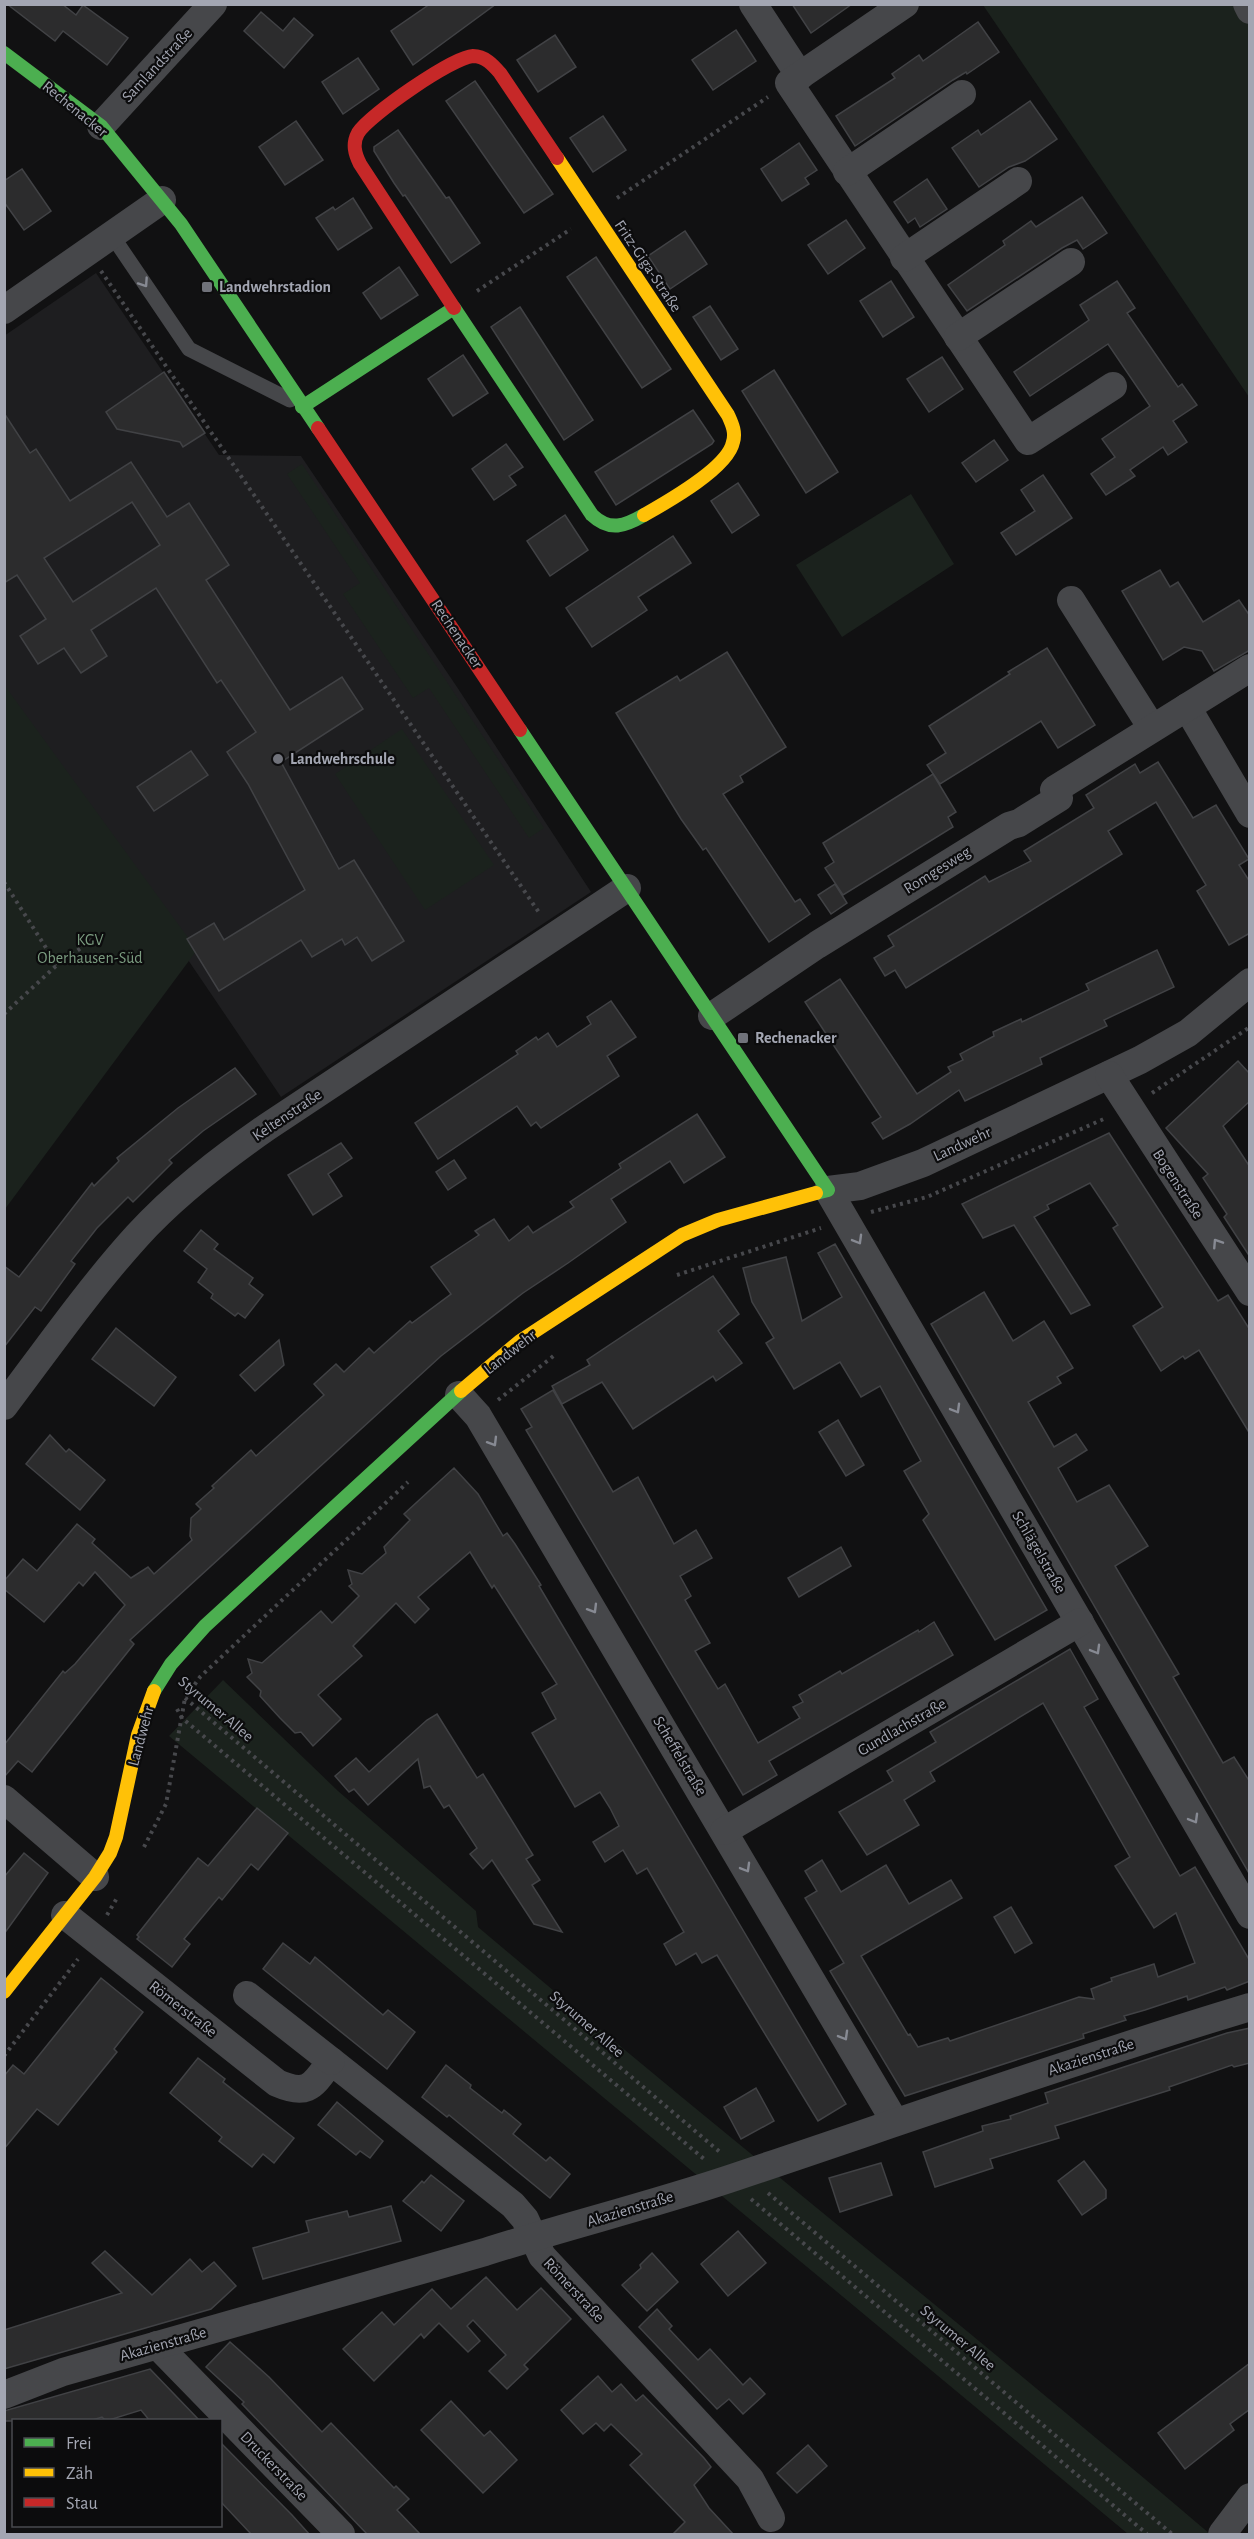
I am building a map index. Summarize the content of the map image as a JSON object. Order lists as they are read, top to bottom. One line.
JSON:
{"streets":{"street":["Samlandstraße","Rechenacker","Fritz-Giga-Straße","Romgesweg","Keltenstraße","Landwehr","Bogenstraße","Schlägelstraße","Gundlachstraße","Scheffelstraße","Römerstraße","Akazienstraße","Druckerstraße"],"path":["Styrumer Allee"]},"crossings":[["Samlandstraße","Rechenacker"],["Rechenacker","Romgesweg"],["Rechenacker","Keltenstraße"],["Rechenacker","Landwehr"],["Rechenacker","Schlägelstraße"],["Landwehr","Bogenstraße"],["Landwehr","Schlägelstraße"],["Landwehr","Styrumer Allee"],["Landwehr","Scheffelstraße"],["Landwehr","Römerstraße"],["Schlägelstraße","Gundlachstraße"],["Styrumer Allee","Akazienstraße"],["Gundlachstraße","Scheffelstraße"],["Scheffelstraße","Akazienstraße"],["Römerstraße","Akazienstraße"],["Akazienstraße","Druckerstraße"]],"one_way":["Bogenstraße","Schlägelstraße","Scheffelstraße"],"parks":["KGV Oberhausen-Süd"],"places":{"transit":["Landwehrstadion","Rechenacker"],"other":["Landwehrschule"]},"legend":["Frei","Zäh","Stau"]}
